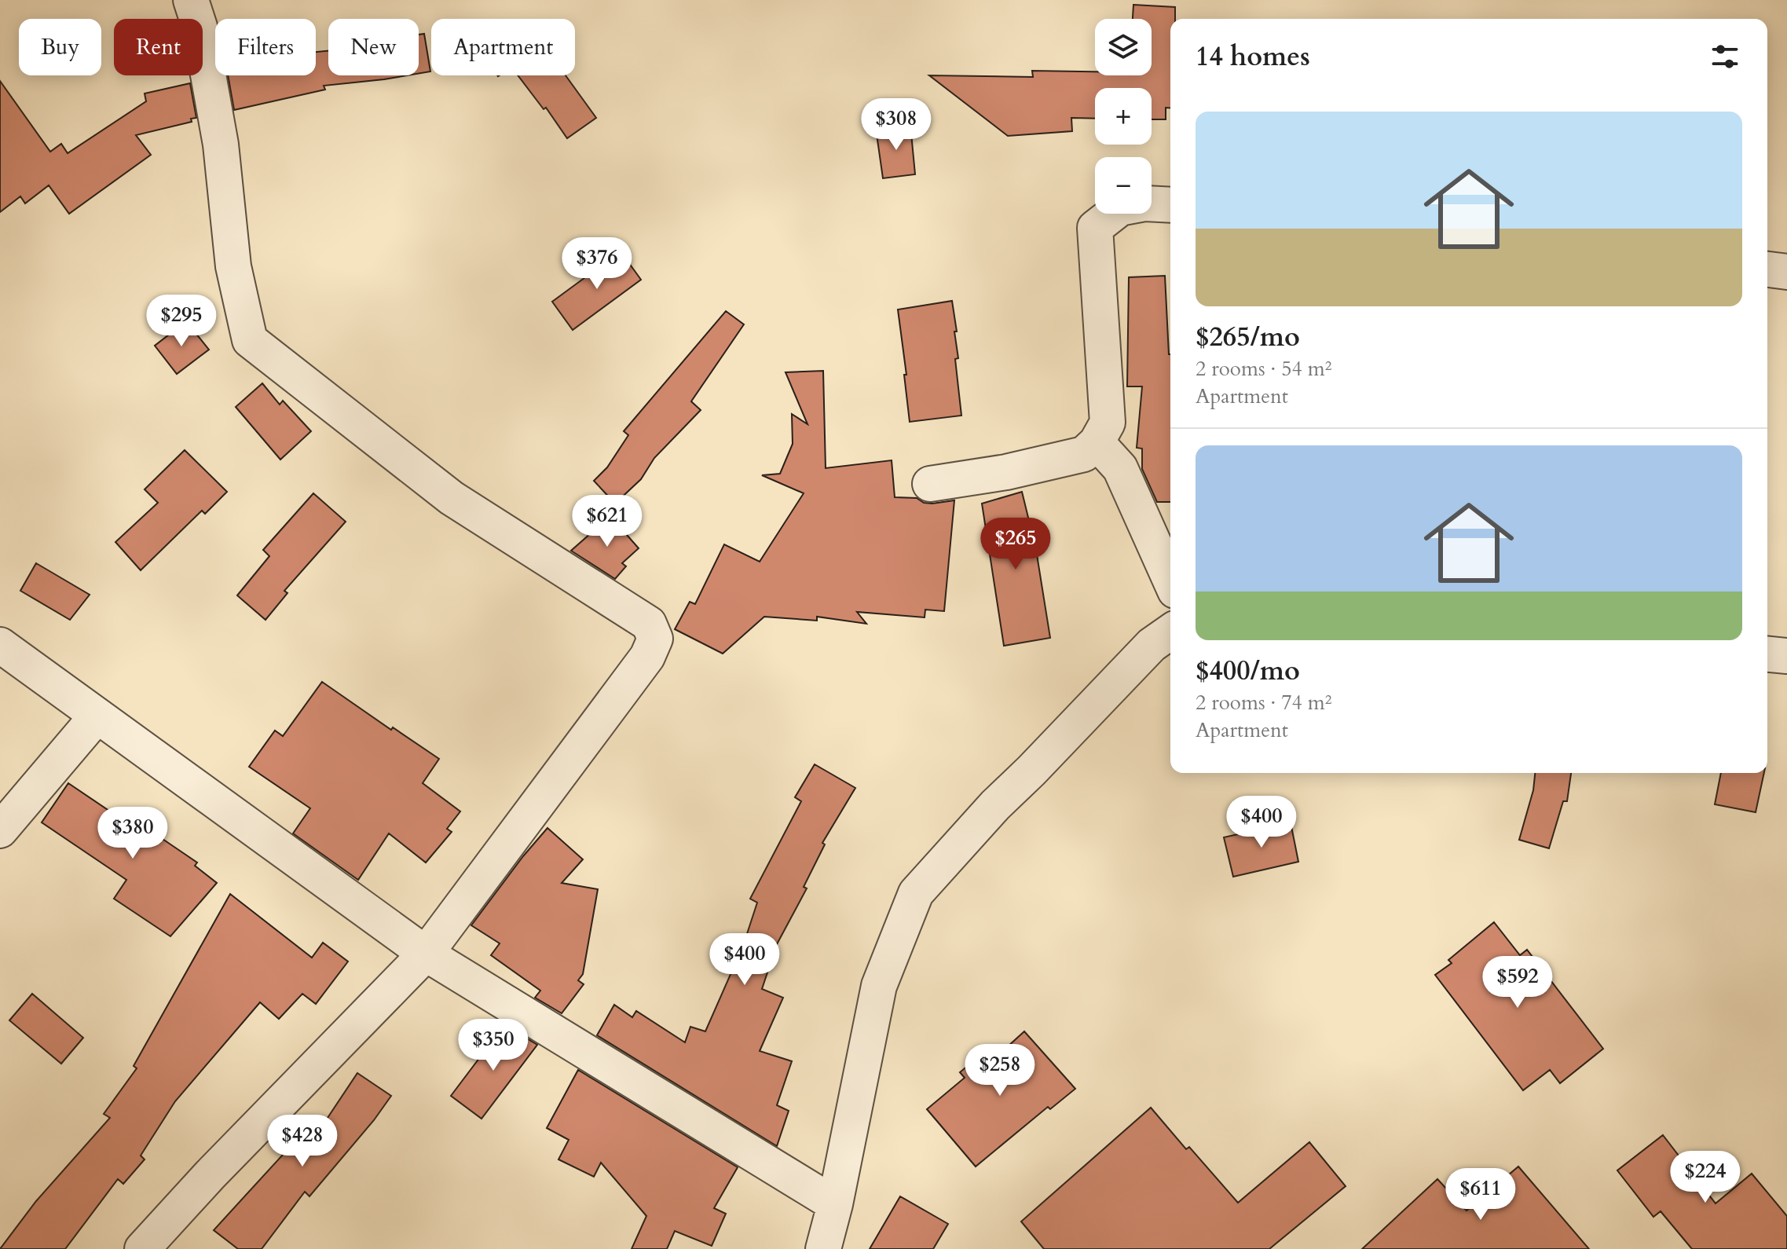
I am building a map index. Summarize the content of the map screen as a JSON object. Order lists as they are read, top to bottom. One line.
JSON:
{"page":{"map_buttons":["+","−"],"chip":["Buy","Rent","Filters","New","Apartment"],"heading":"14 homes","list":[{"name":"$265/mo","note":"2 rooms · 54 m² · Apartment"},{"name":"$400/mo","note":"2 rooms · 74 m² · Apartment"}],"price":["$308","$376","$295","$621","$265","$400","$380","$400","$592","$350","$258","$428","$224","$611"]}}
